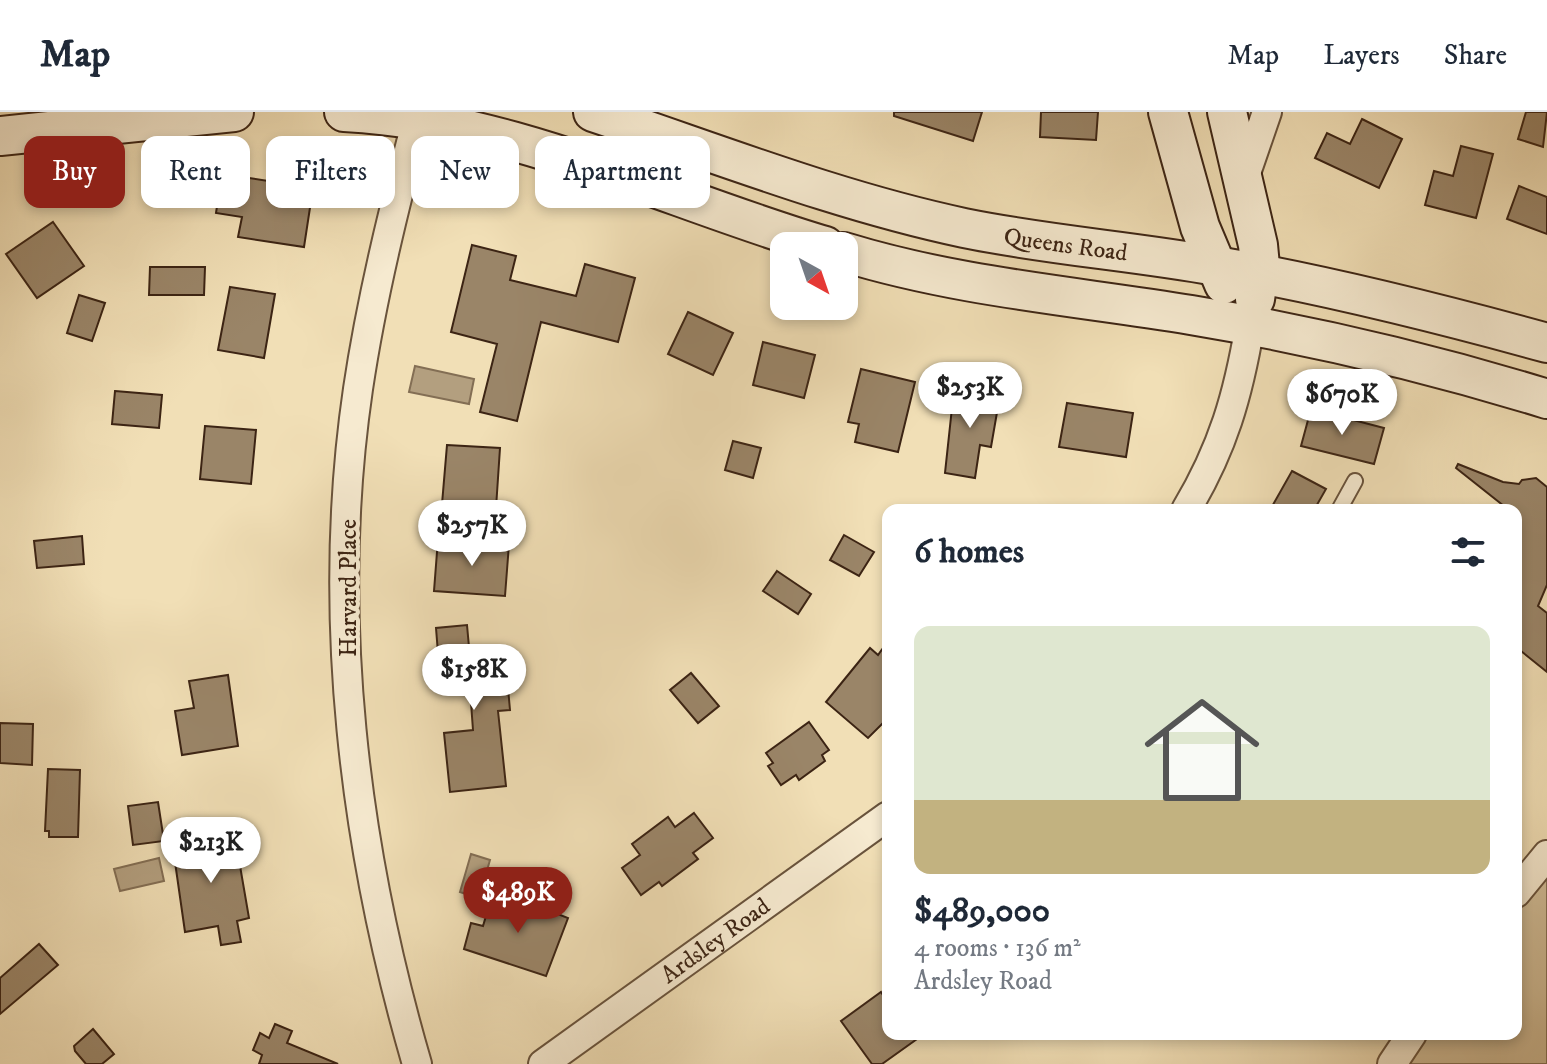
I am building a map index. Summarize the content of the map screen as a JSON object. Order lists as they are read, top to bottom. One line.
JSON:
{"streets":{"main road":["Queens Road"],"street":["Harvard Place","Ardsley Road"]},"north":"bottom right","page":{"header":"Map","nav":["Map","Layers","Share"],"chip":["Buy","Rent","Filters","New","Apartment"],"price":["$253K","$670K","$257K","$158K","$213K","$489K"],"heading":"6 homes","list":[{"name":"$489,000","note":"4 rooms · 136 m² · Ardsley Road"}]}}
